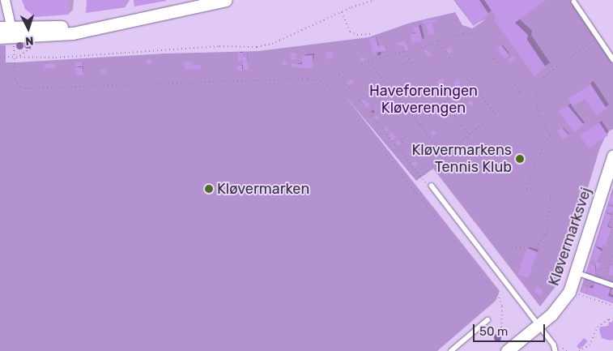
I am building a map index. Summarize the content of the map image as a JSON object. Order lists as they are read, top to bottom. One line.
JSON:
{"streets":{"street":["Kløvermarksvej"]},"parks":["Haveforeningen Kløverengen"],"places":["Kløvermarkens Tennis Klub","Kløvermarken"],"scale_bar":"50 m","north":"bottom"}
